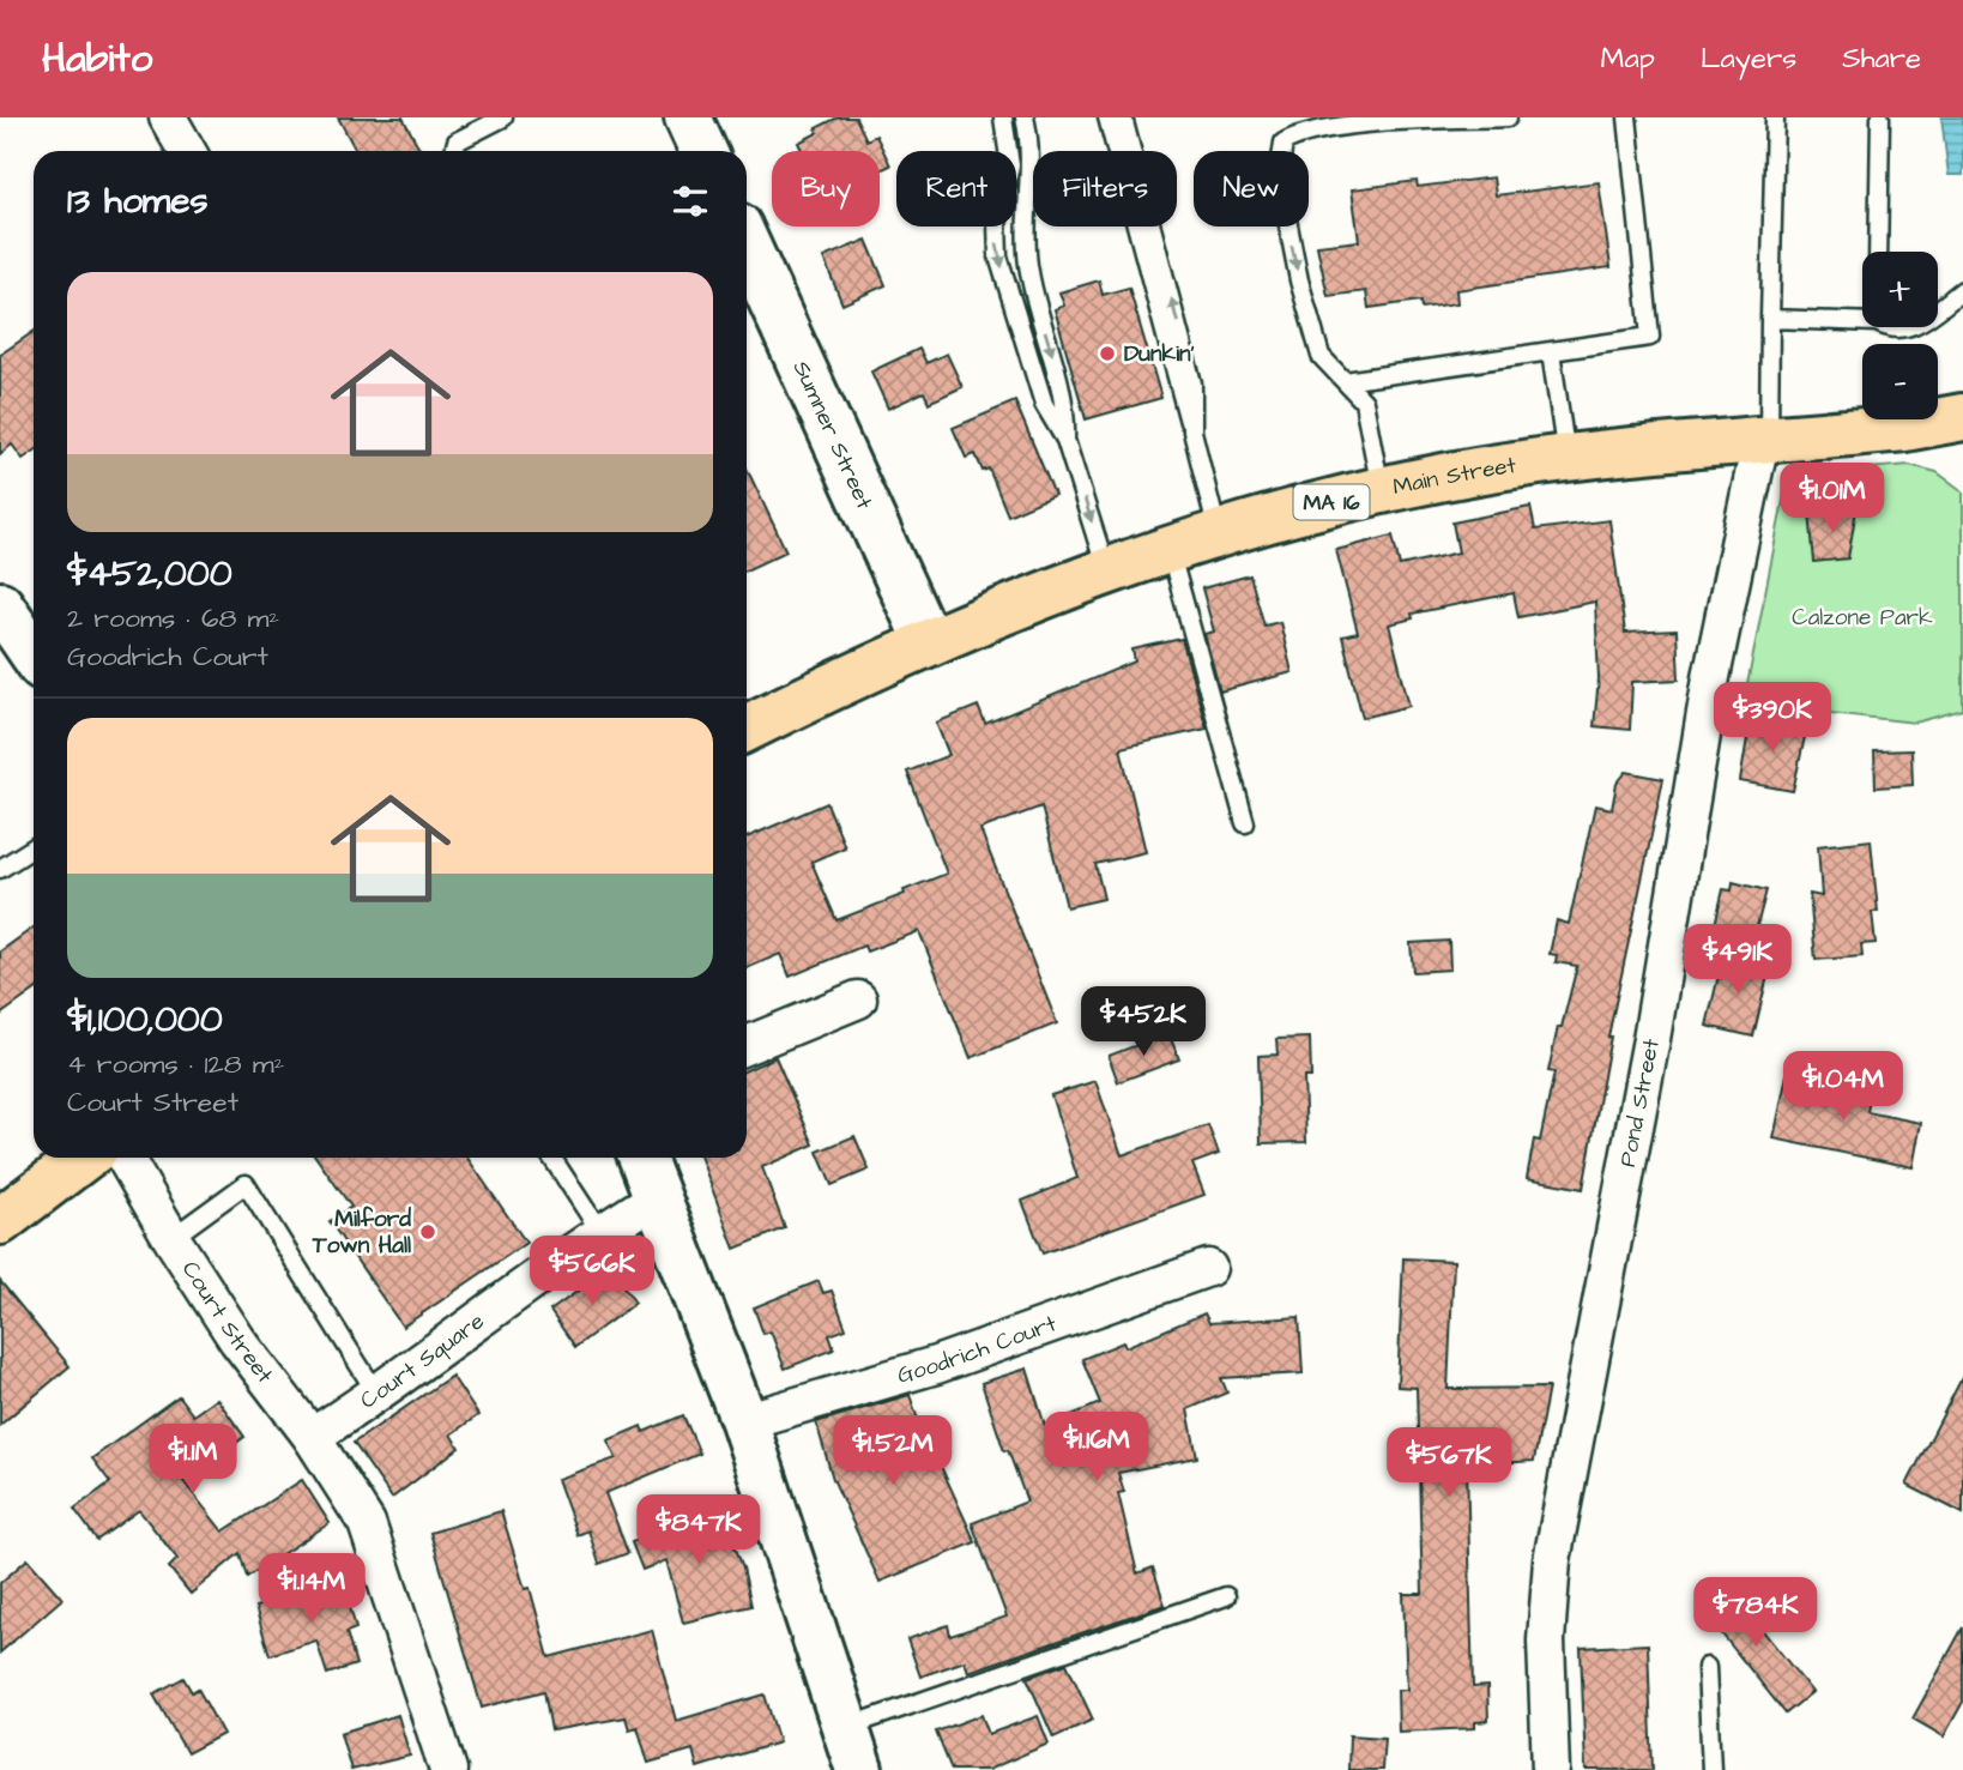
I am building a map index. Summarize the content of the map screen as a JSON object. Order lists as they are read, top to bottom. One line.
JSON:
{"streets":{"main road":["Main Street","MA 16"],"street":["Sumner Street","Pond Street","Court Street","Goodrich Court","Court Square"]},"crossings":[["Sumner Street","Main Street"],["Main Street","Pond Street"],["Court Street","Court Square"]],"parks":["Calzone Park"],"places":["Dunkin'","Milford Town Hall"],"page":{"header":"Habito","nav":["Map","Layers","Share"],"chip":["Buy","Rent","Filters","New"],"heading":"13 homes","map_buttons":["+","−"],"list":[{"name":"$452,000","note":"2 rooms · 68 m² · Goodrich Court"},{"name":"$1,100,000","note":"4 rooms · 128 m² · Court Street"}],"price":["$1.01M","$390K","$491K","$452K","$1.04M","$566K","$1.16M","$1.52M","$1.1M","$567K","$847K","$1.14M","$784K"]}}
